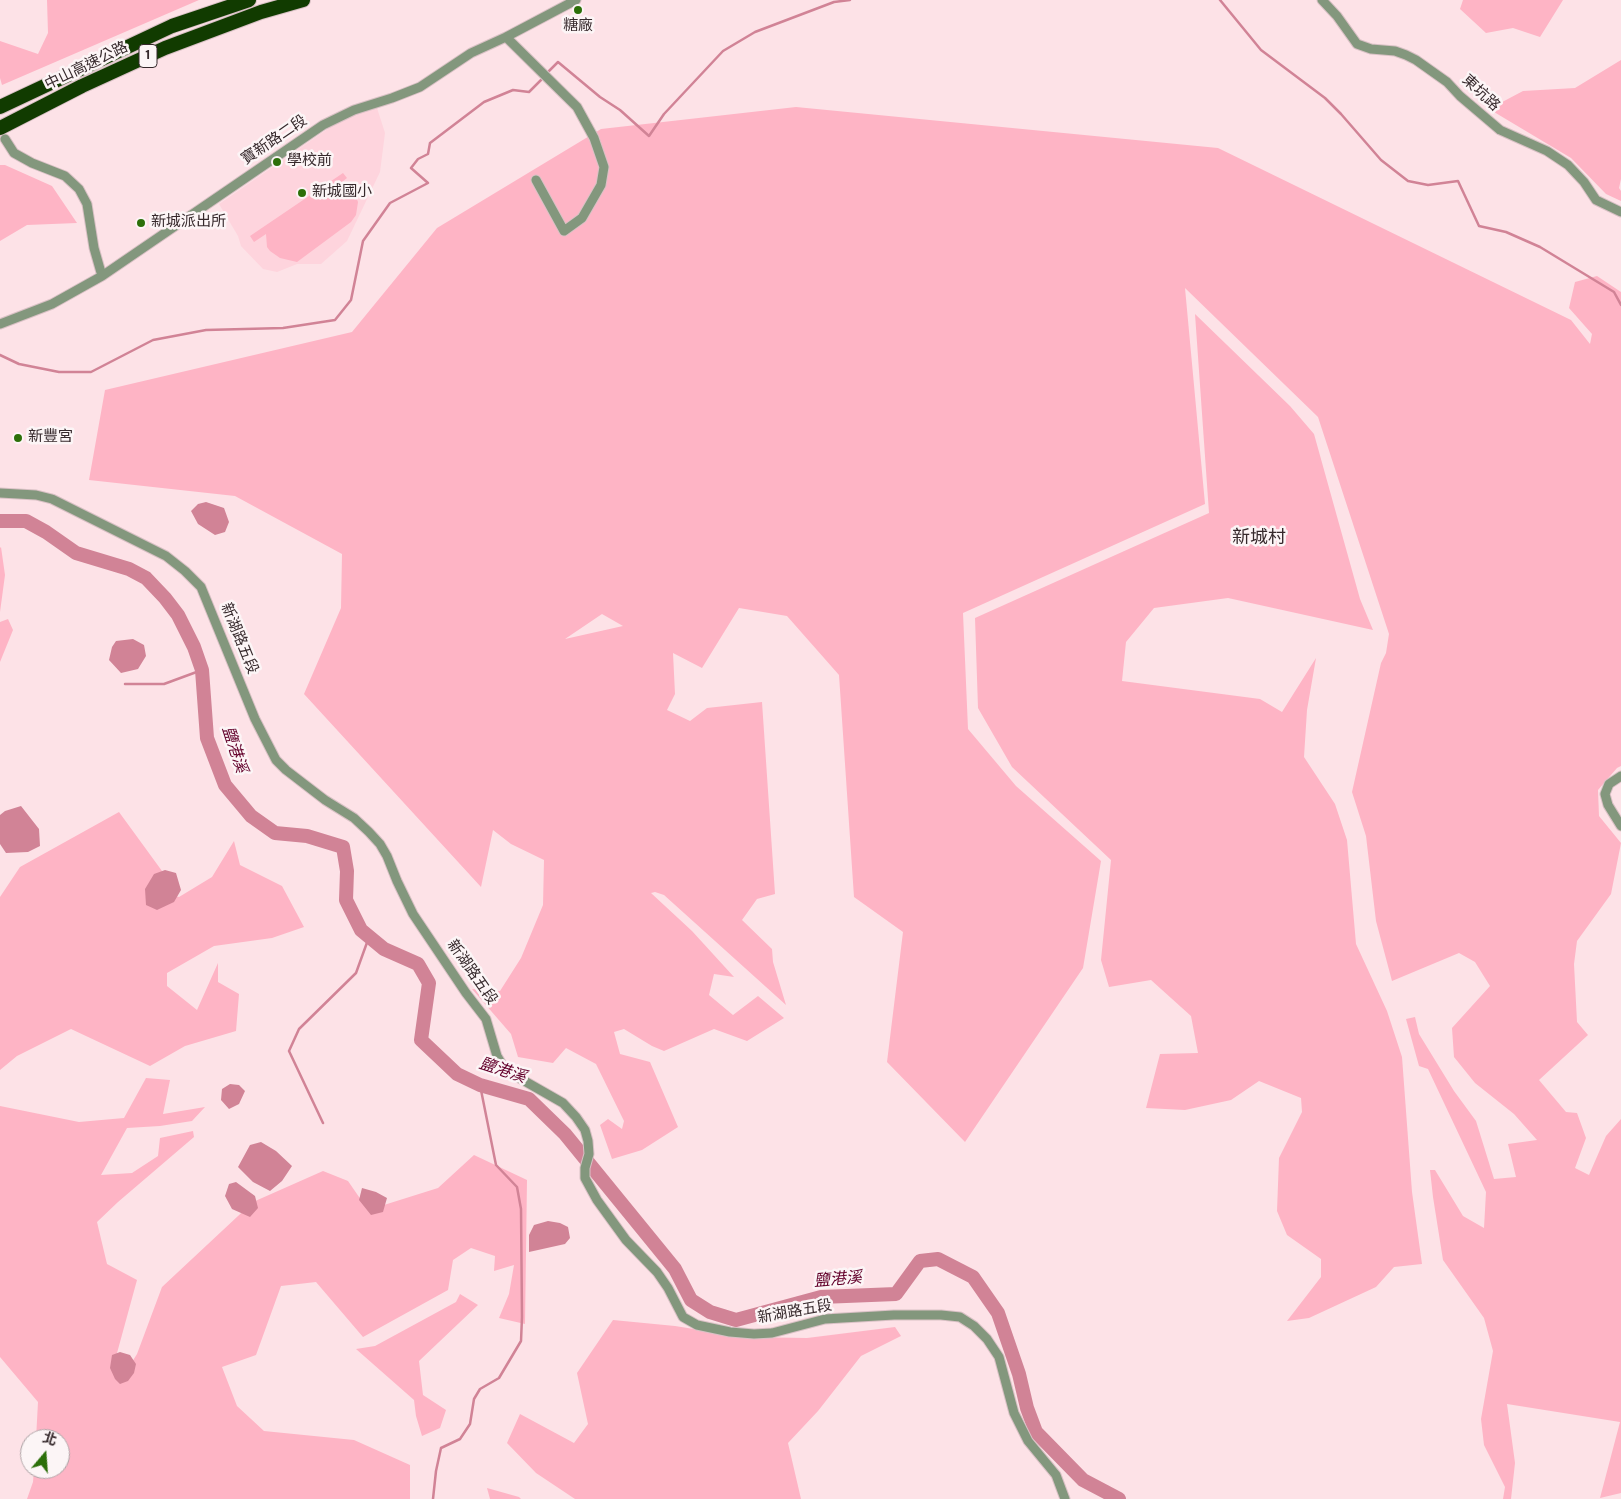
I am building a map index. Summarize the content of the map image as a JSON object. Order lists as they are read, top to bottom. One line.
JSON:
{"streets":{"highway":["1","中山高速公路"],"street":["東坑路","寶新路二段","新湖路五段"]},"districts":["新城村"],"water":["鹽港溪"],"places":["糖廠","學校前","新城國小","新城派出所","新豐宮"],"north":"top"}
